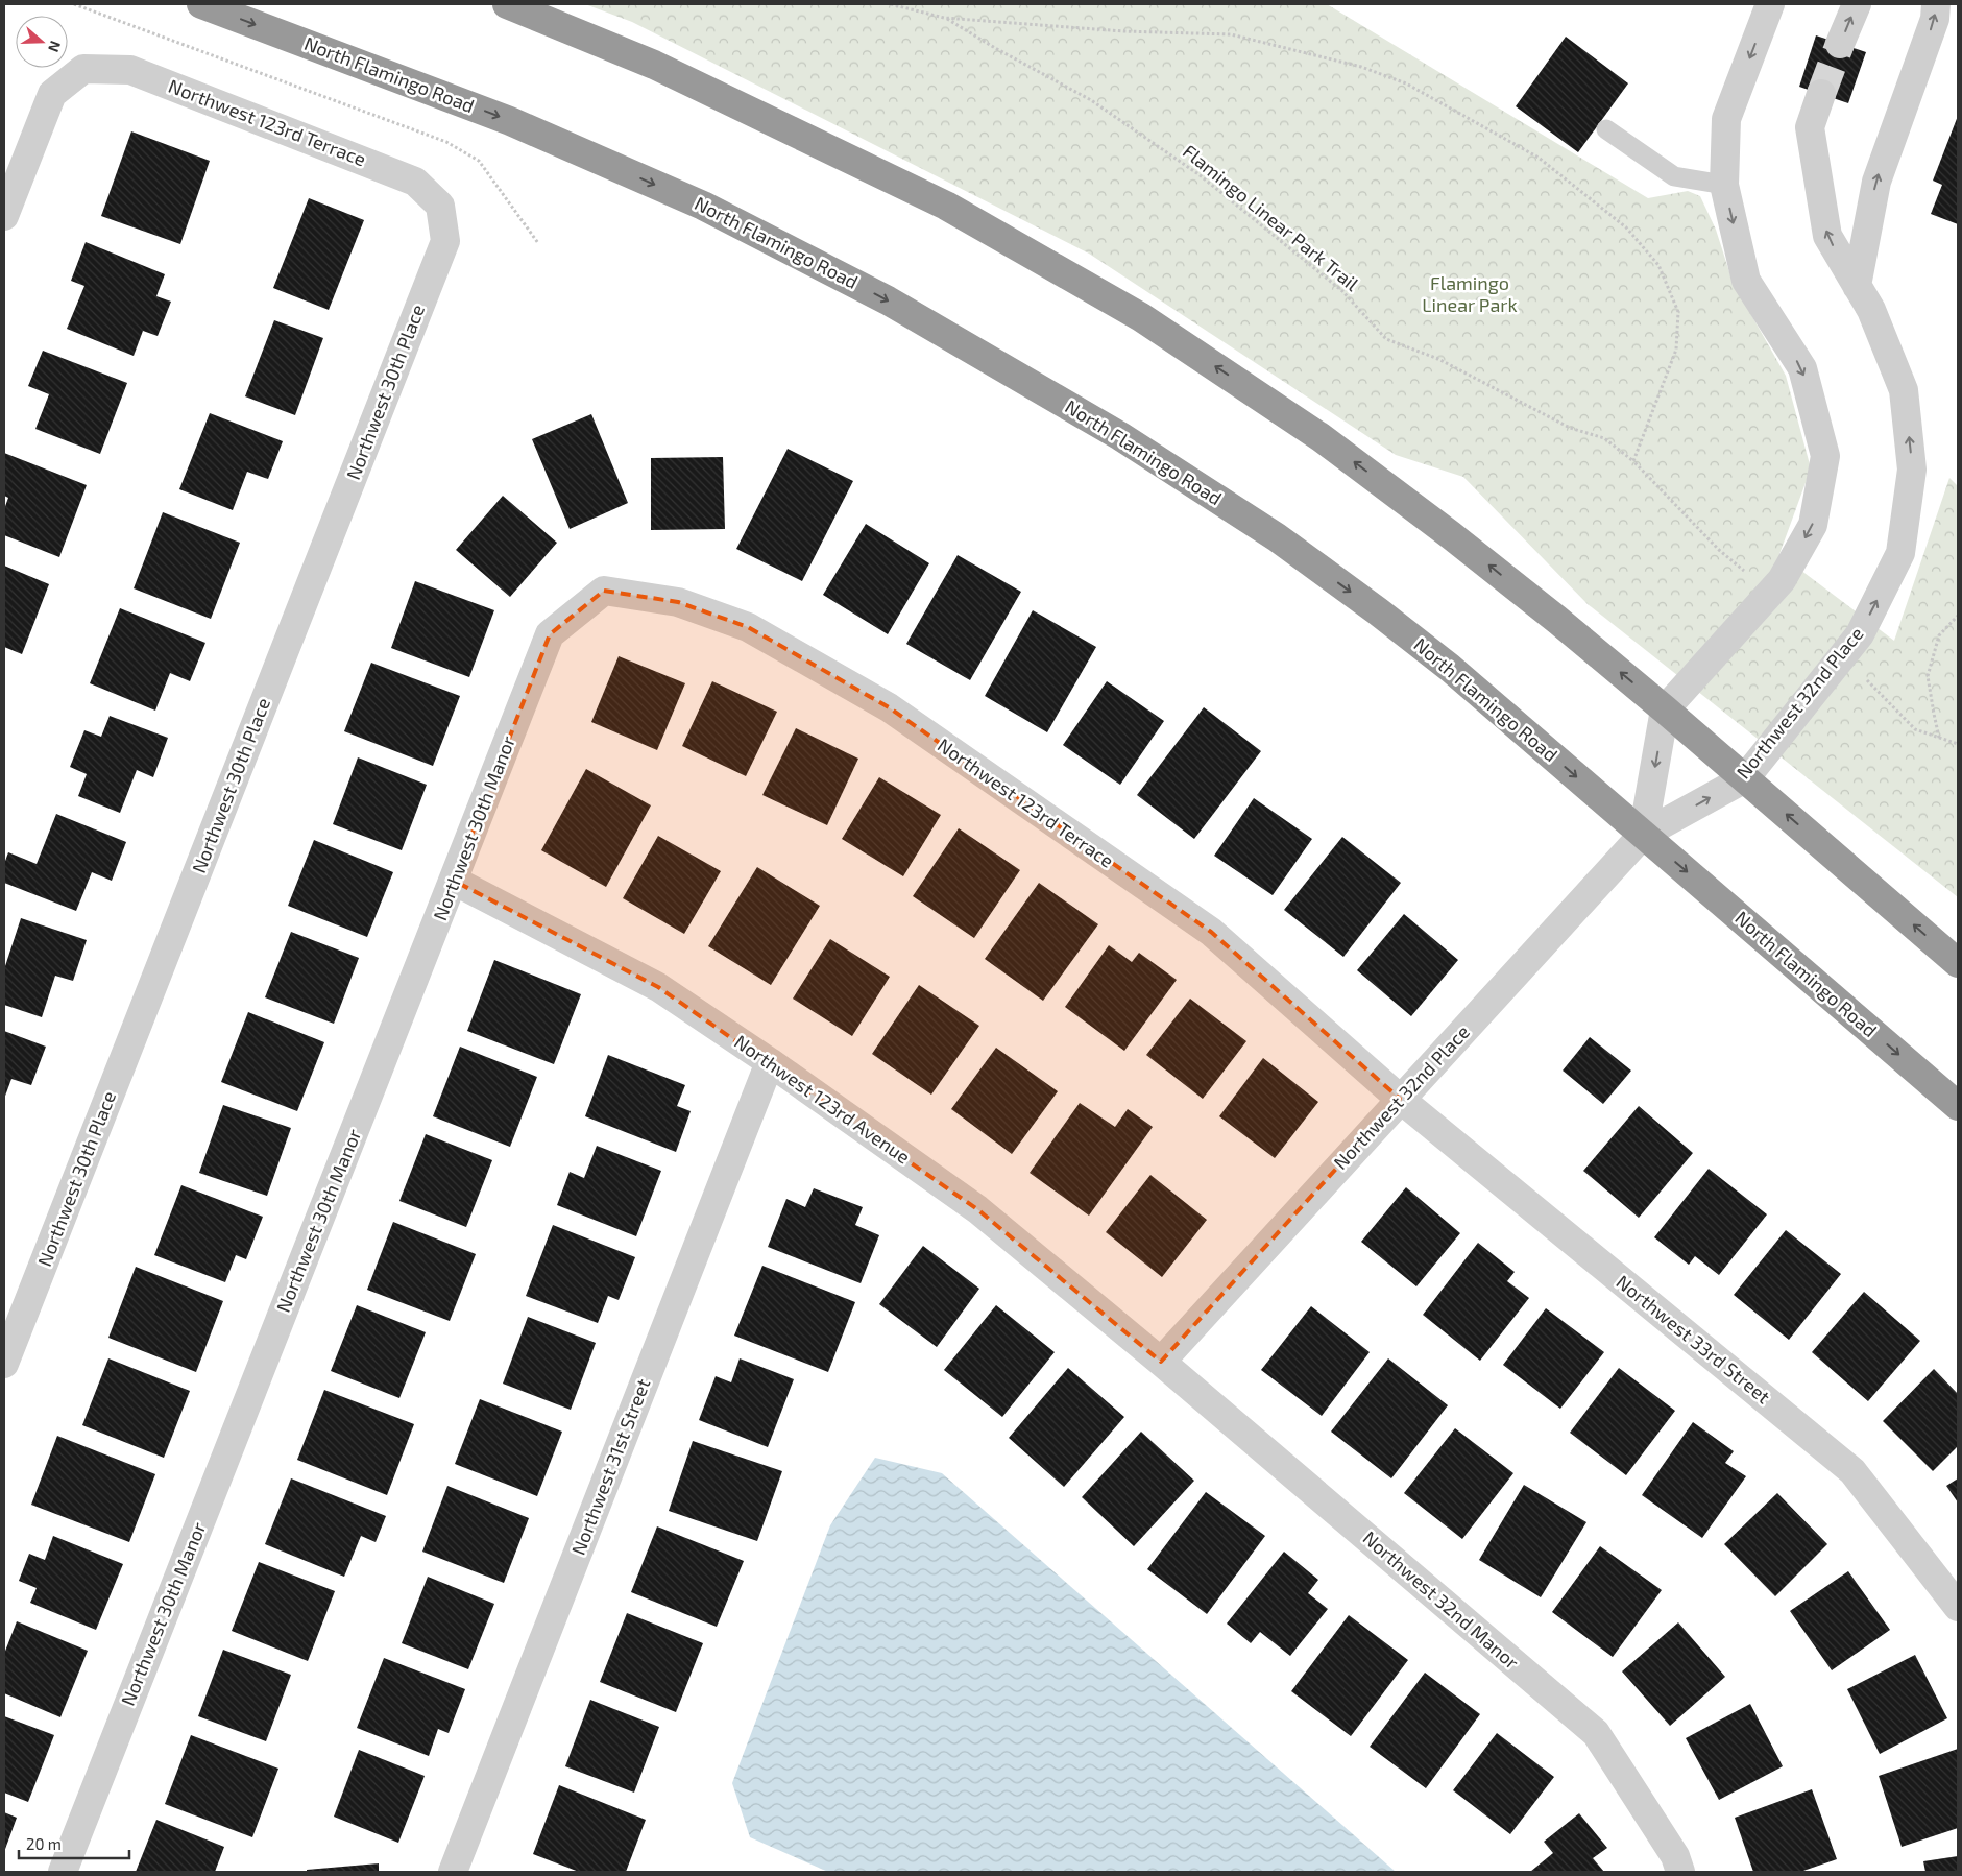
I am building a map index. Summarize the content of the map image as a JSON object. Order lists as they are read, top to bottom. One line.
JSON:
{"streets":{"highway":["North Flamingo Road"],"street":["Northwest 123rd Terrace","Northwest 30th Place","Northwest 32nd Place","Northwest 30th Manor","Northwest 123rd Avenue","Northwest 33rd Street","Northwest 31st Street","Northwest 32nd Manor"],"path":["Flamingo Linear Park Trail"]},"crossings":[["North Flamingo Road","Northwest 32nd Place"],["Northwest 123rd Terrace","Northwest 30th Place"],["Northwest 123rd Terrace","Northwest 32nd Place"],["Northwest 123rd Terrace","Northwest 30th Manor"],["Northwest 123rd Terrace","Northwest 33rd Street"],["Northwest 32nd Place","Northwest 123rd Avenue"],["Northwest 32nd Place","Northwest 33rd Street"],["Northwest 32nd Place","Northwest 32nd Manor"],["Northwest 30th Manor","Northwest 123rd Avenue"],["Northwest 123rd Avenue","Northwest 31st Street"],["Northwest 123rd Avenue","Northwest 32nd Manor"]],"parks":["Flamingo Linear Park"],"scale_bar":"20 m","north":"right"}
